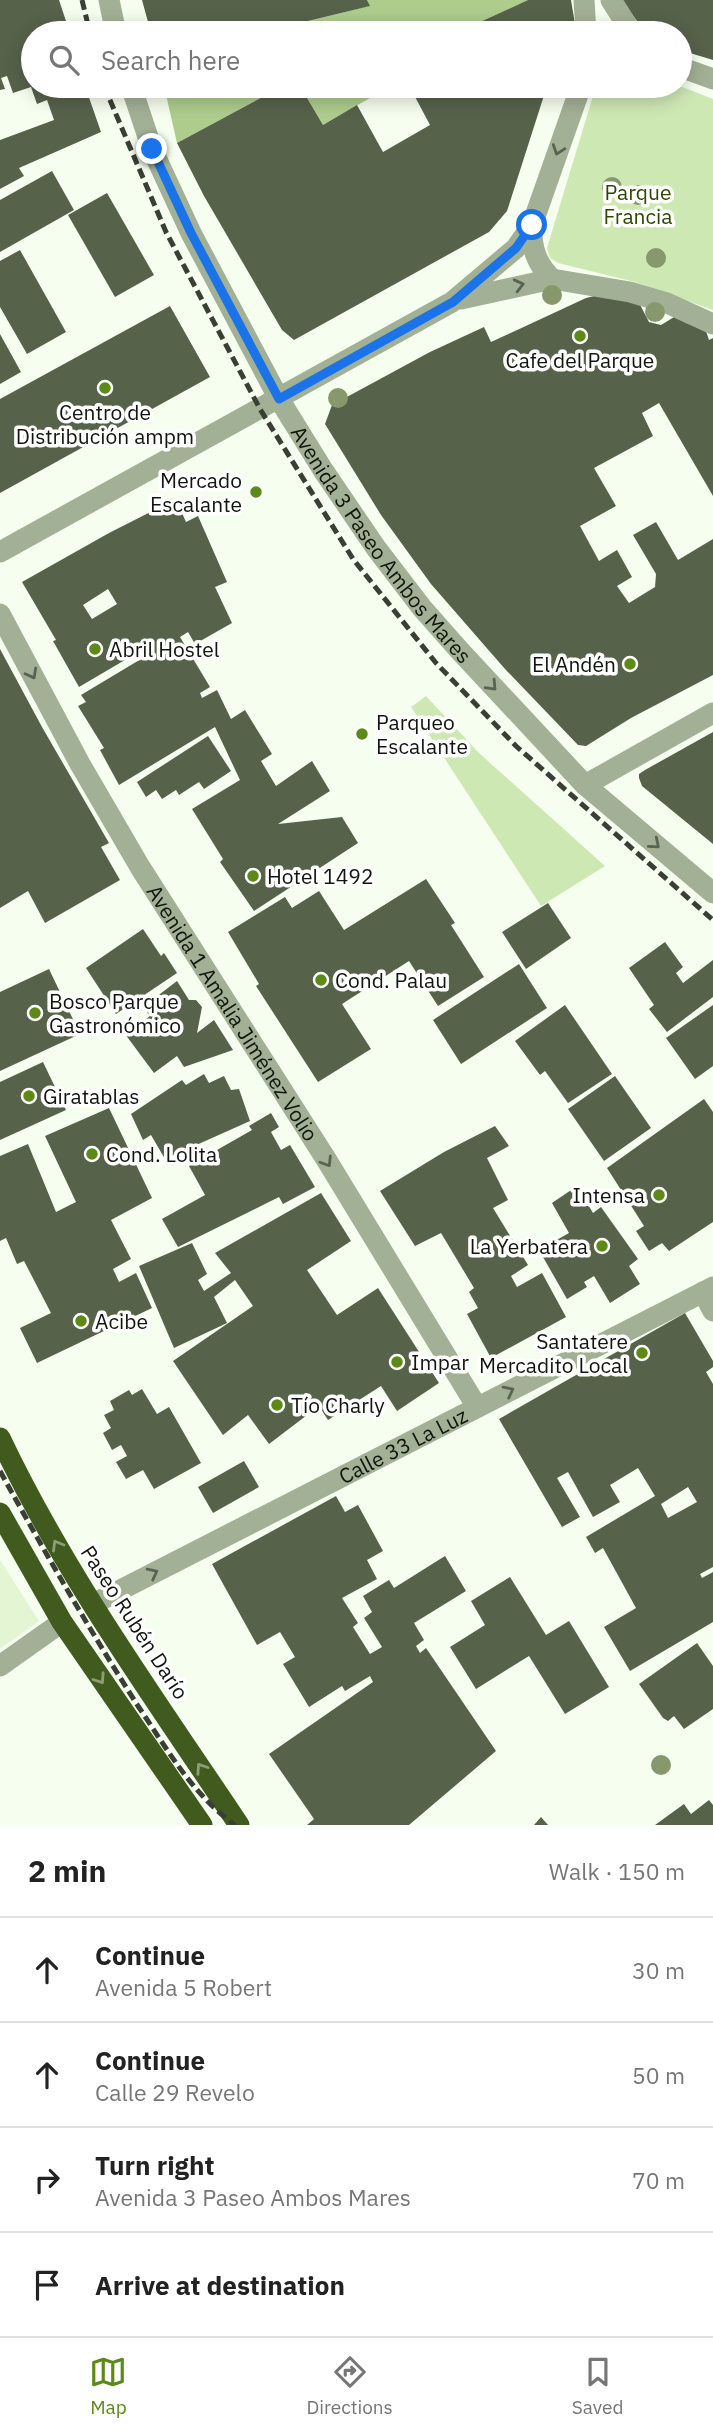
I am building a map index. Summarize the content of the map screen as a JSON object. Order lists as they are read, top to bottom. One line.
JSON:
{"streets":{"highway":["Paseo Rubén Darío"],"street":["Avenida 3 Paseo Ambos Mares","Avenida 1 Amalia Jiménez Volio","Calle 33 La Luz"]},"crossings":[["Avenida 1 Amalia Jiménez Volio","Calle 33 La Luz"],["Calle 33 La Luz","Paseo Rubén Darío"]],"one_way":["Avenida 3 Paseo Ambos Mares","Avenida 1 Amalia Jiménez Volio","Calle 33 La Luz"],"parks":["Parque Francia"],"places":["Cafe del Parque","Centro de Distribución ampm","Mercado Escalante","Abril Hostel","El Andén","Parqueo Escalante","Hotel 1492","Cond. Palau","Bosco Parque Gastronómico","Giratablas","Cond. Lolita","Intensa","La Yerbatera","Acibe","Santatere Mercadito Local","Impar","Tío Charly"],"page":{"search":"Search here","heading":["2 min","Walk · 150 m"],"list":[["Continue","Avenida 5 Robert","30 m"],["Continue","Calle 29 Revelo","50 m"],["Turn right","Avenida 3 Paseo Ambos Mares","70 m"],"Arrive at destination"],"nav":["Map","Directions","Saved"]}}
